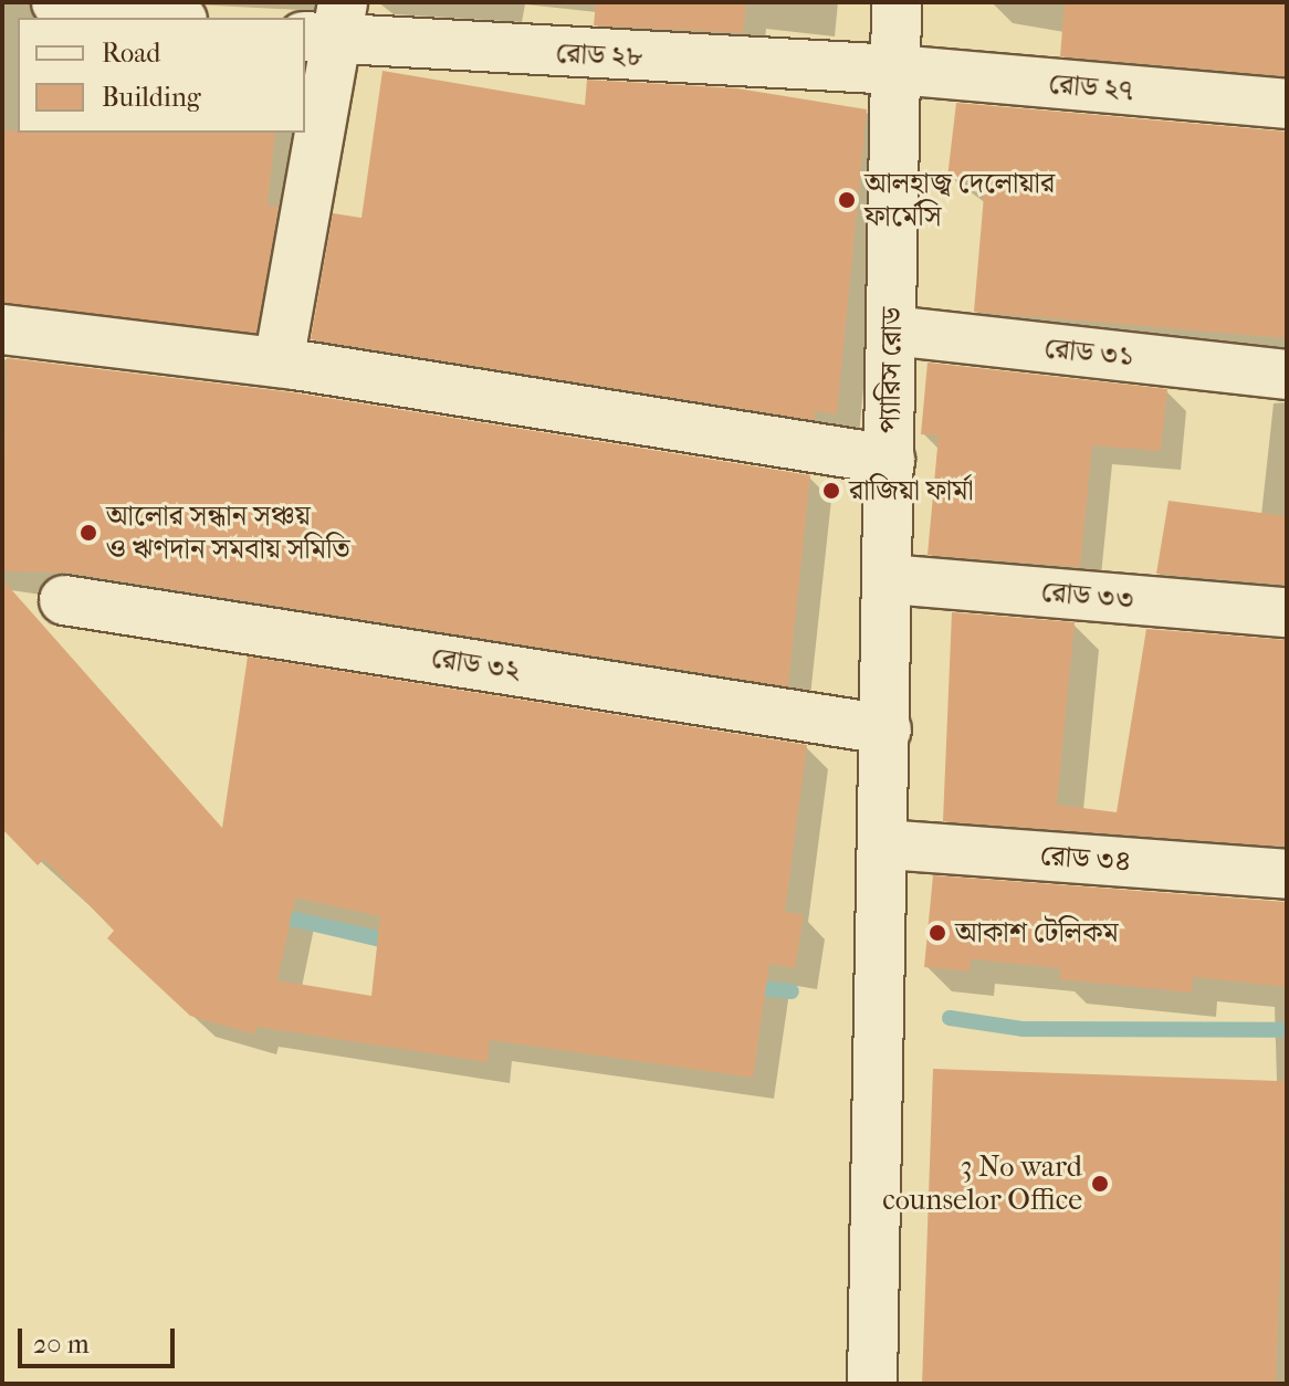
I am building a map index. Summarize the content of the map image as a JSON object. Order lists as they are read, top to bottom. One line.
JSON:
{"streets":{"street":["রোড ২৮","রোড ২৭","রোড ৩১","প্যারিস রোড","রোড ৩৩","রোড ৩২","রোড ৩৪"]},"crossings":[["রোড ২৮","রোড ২৭"],["রোড ২৮","প্যারিস রোড"],["রোড ২৭","প্যারিস রোড"],["রোড ৩১","প্যারিস রোড"],["প্যারিস রোড","রোড ৩৩"],["প্যারিস রোড","রোড ৩২"],["প্যারিস রোড","রোড ৩৪"]],"places":["আলহাজ্ব দেলোয়ার ফার্মেসি","রাজিয়া ফার্মা","আলোর সন্ধান সঞ্চয় ও ঋণদান সমবায় সমিতি","আকাশ টেলিকম","3 No ward counselor Office"],"legend":["Road","Building"],"scale_bar":"20 m"}
